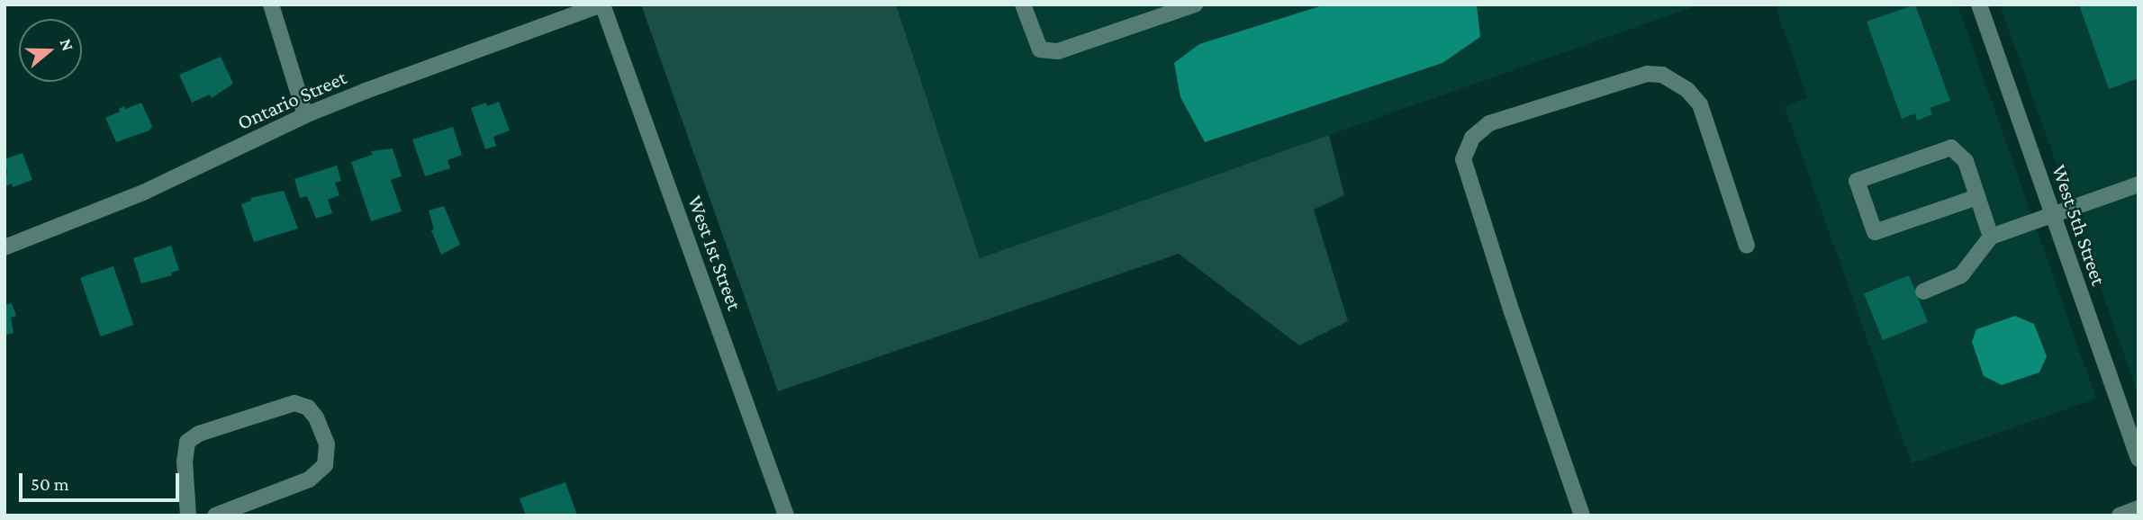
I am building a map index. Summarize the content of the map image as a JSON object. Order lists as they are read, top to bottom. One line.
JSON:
{"streets":{"street":["Ontario Street","West 5th Street","West 1st Street"]},"crossings":[["Ontario Street","West 1st Street"]],"scale_bar":"50 m","north":"right"}
